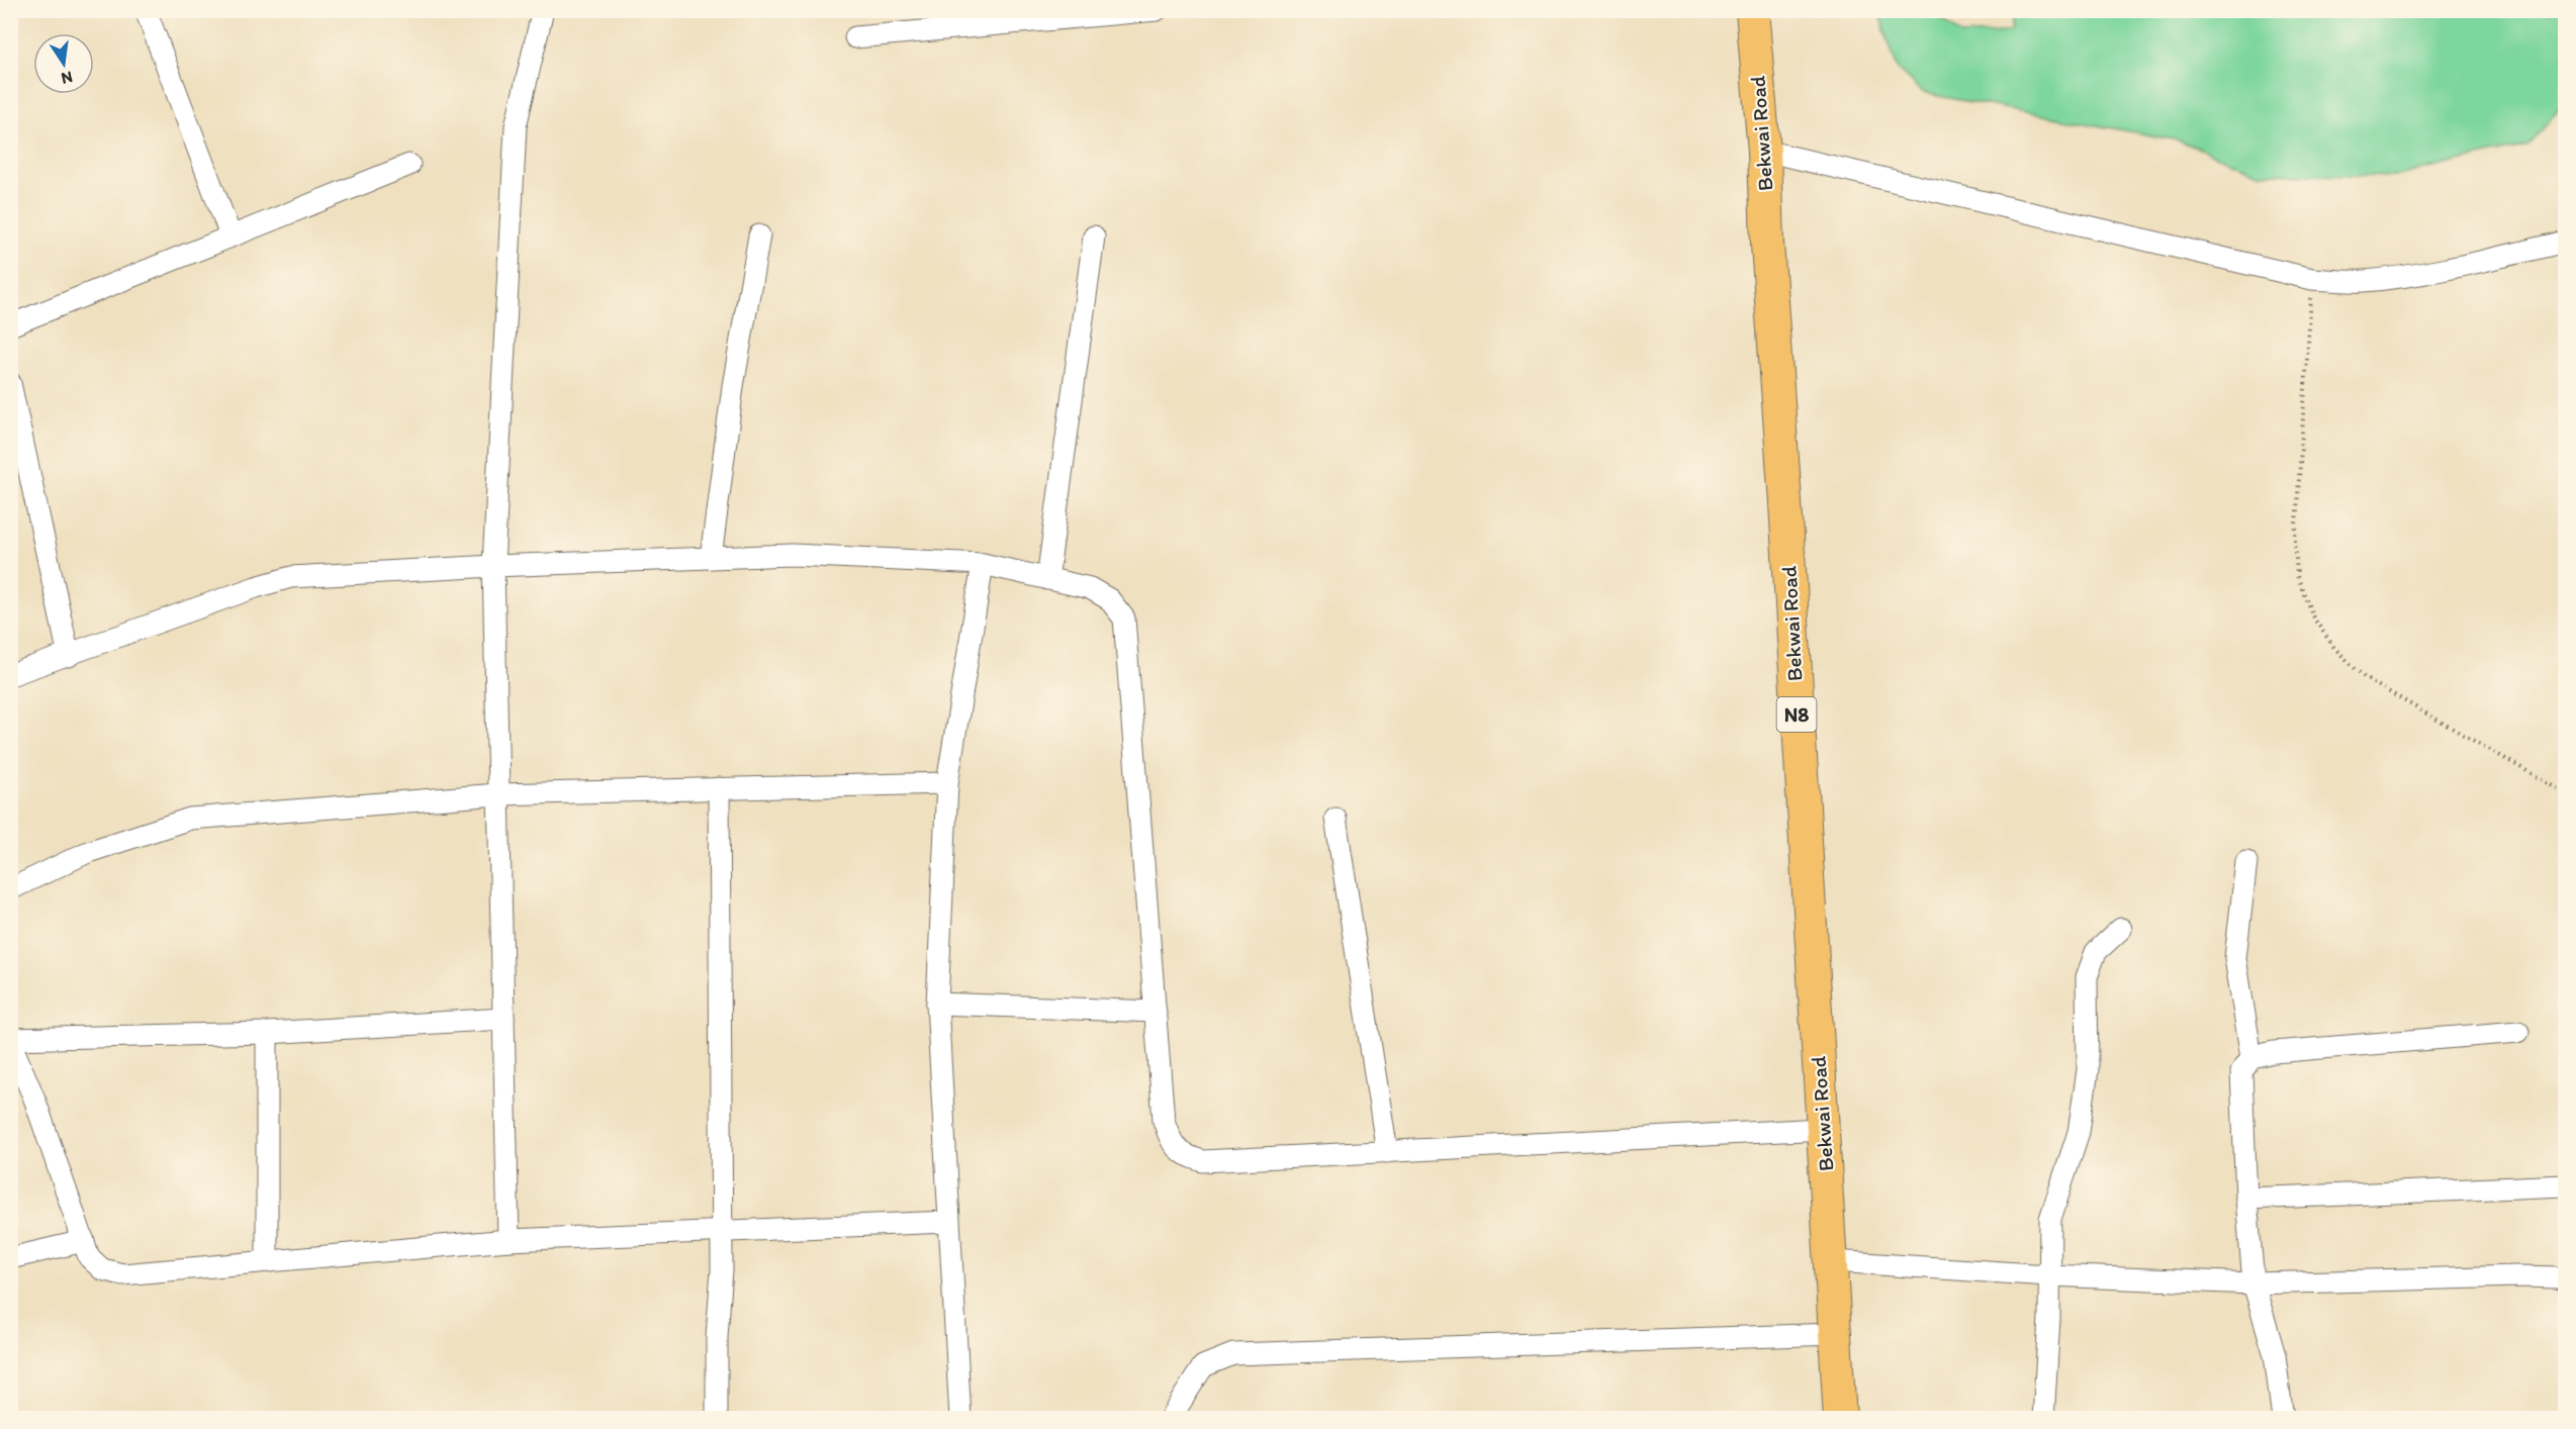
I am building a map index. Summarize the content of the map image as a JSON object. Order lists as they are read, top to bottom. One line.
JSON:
{"streets":{"highway":["Bekwai Road","N8"]},"north":"bottom"}
